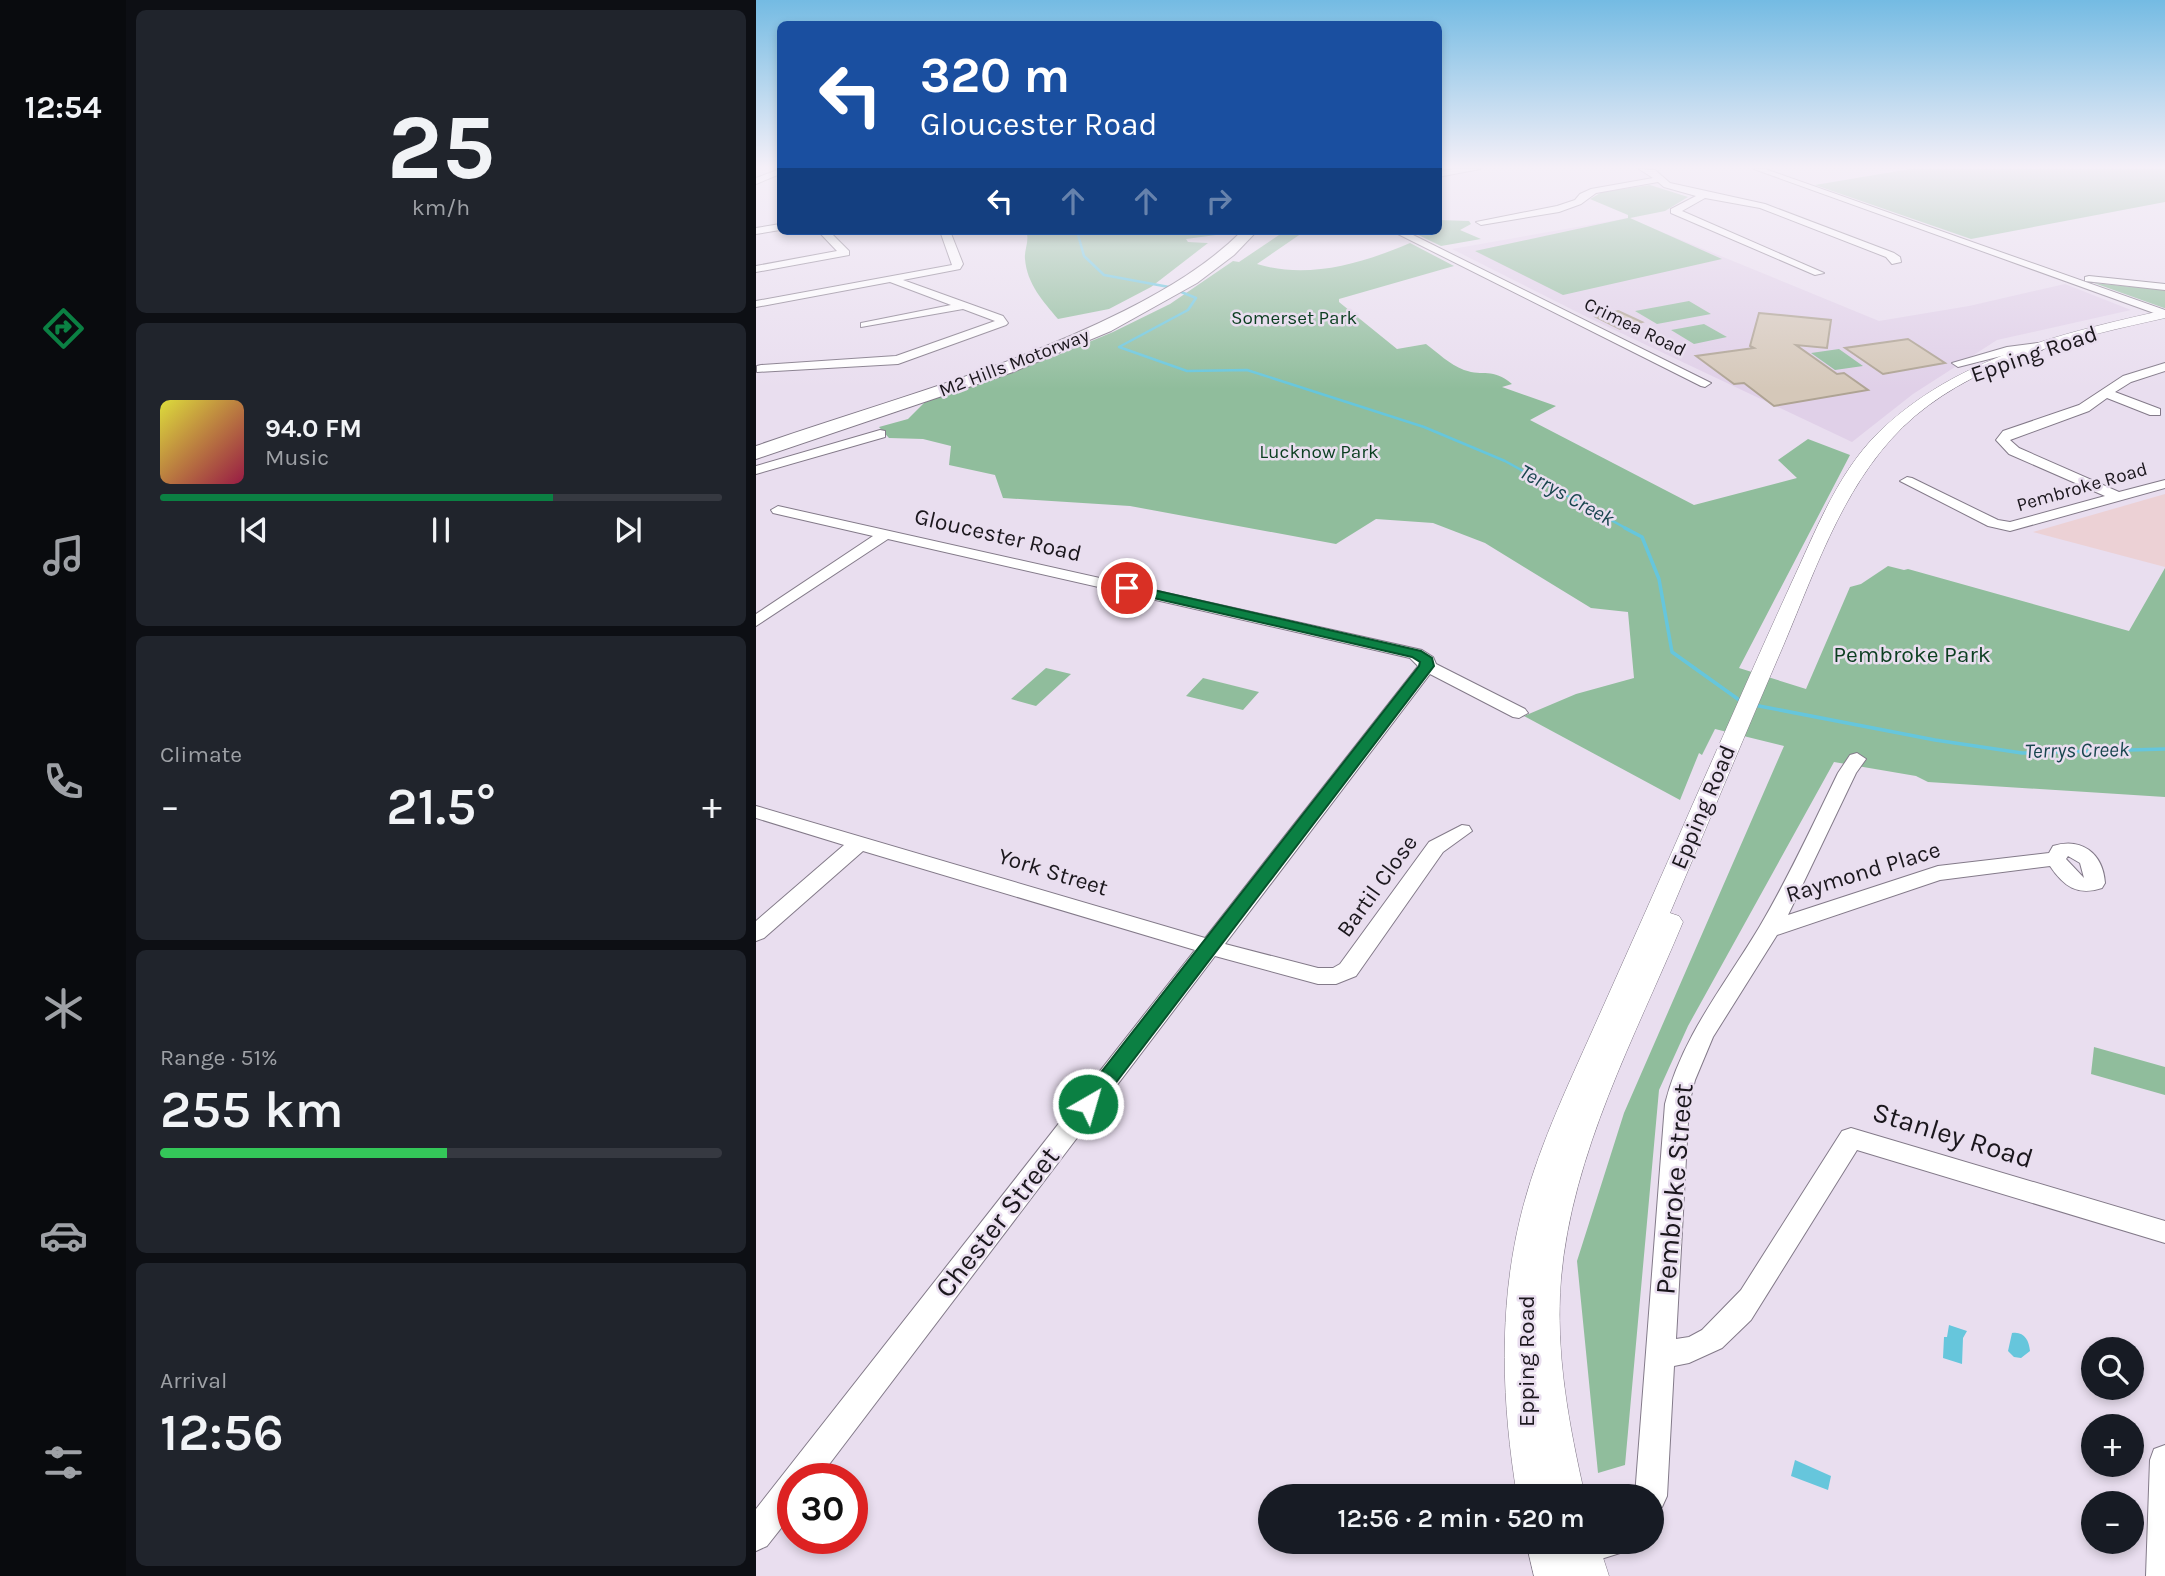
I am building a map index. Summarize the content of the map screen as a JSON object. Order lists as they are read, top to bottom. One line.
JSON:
{"streets":{"highway":["M2 Hills Motorway"],"main road":["Epping Road"],"street":["Crimea Road","Pembroke Road","Gloucester Road","York Street","Raymond Place","Bartil Close","Stanley Road","Pembroke Street","Chester Street"]},"crossings":[["Gloucester Road","Chester Street"],["York Street","Bartil Close"],["York Street","Chester Street"],["Raymond Place","Pembroke Street"],["Stanley Road","Pembroke Street"]],"water":["Terrys Creek"],"parks":["Somerset Park","Lucknow Park","Pembroke Park"],"page":{"tabs":"12:54","tile":[["25","km/h"],"Climate",["Range · 51%","255 km"],["Arrival","12:56"]],"turn":["320 m","Gloucester Road"],"song":["94.0 FM","Music"],"heat":["−","21.5°","+"],"map_buttons":["+","−"],"limit":"30","trip":"12:56 · 2 min · 520 m"}}
